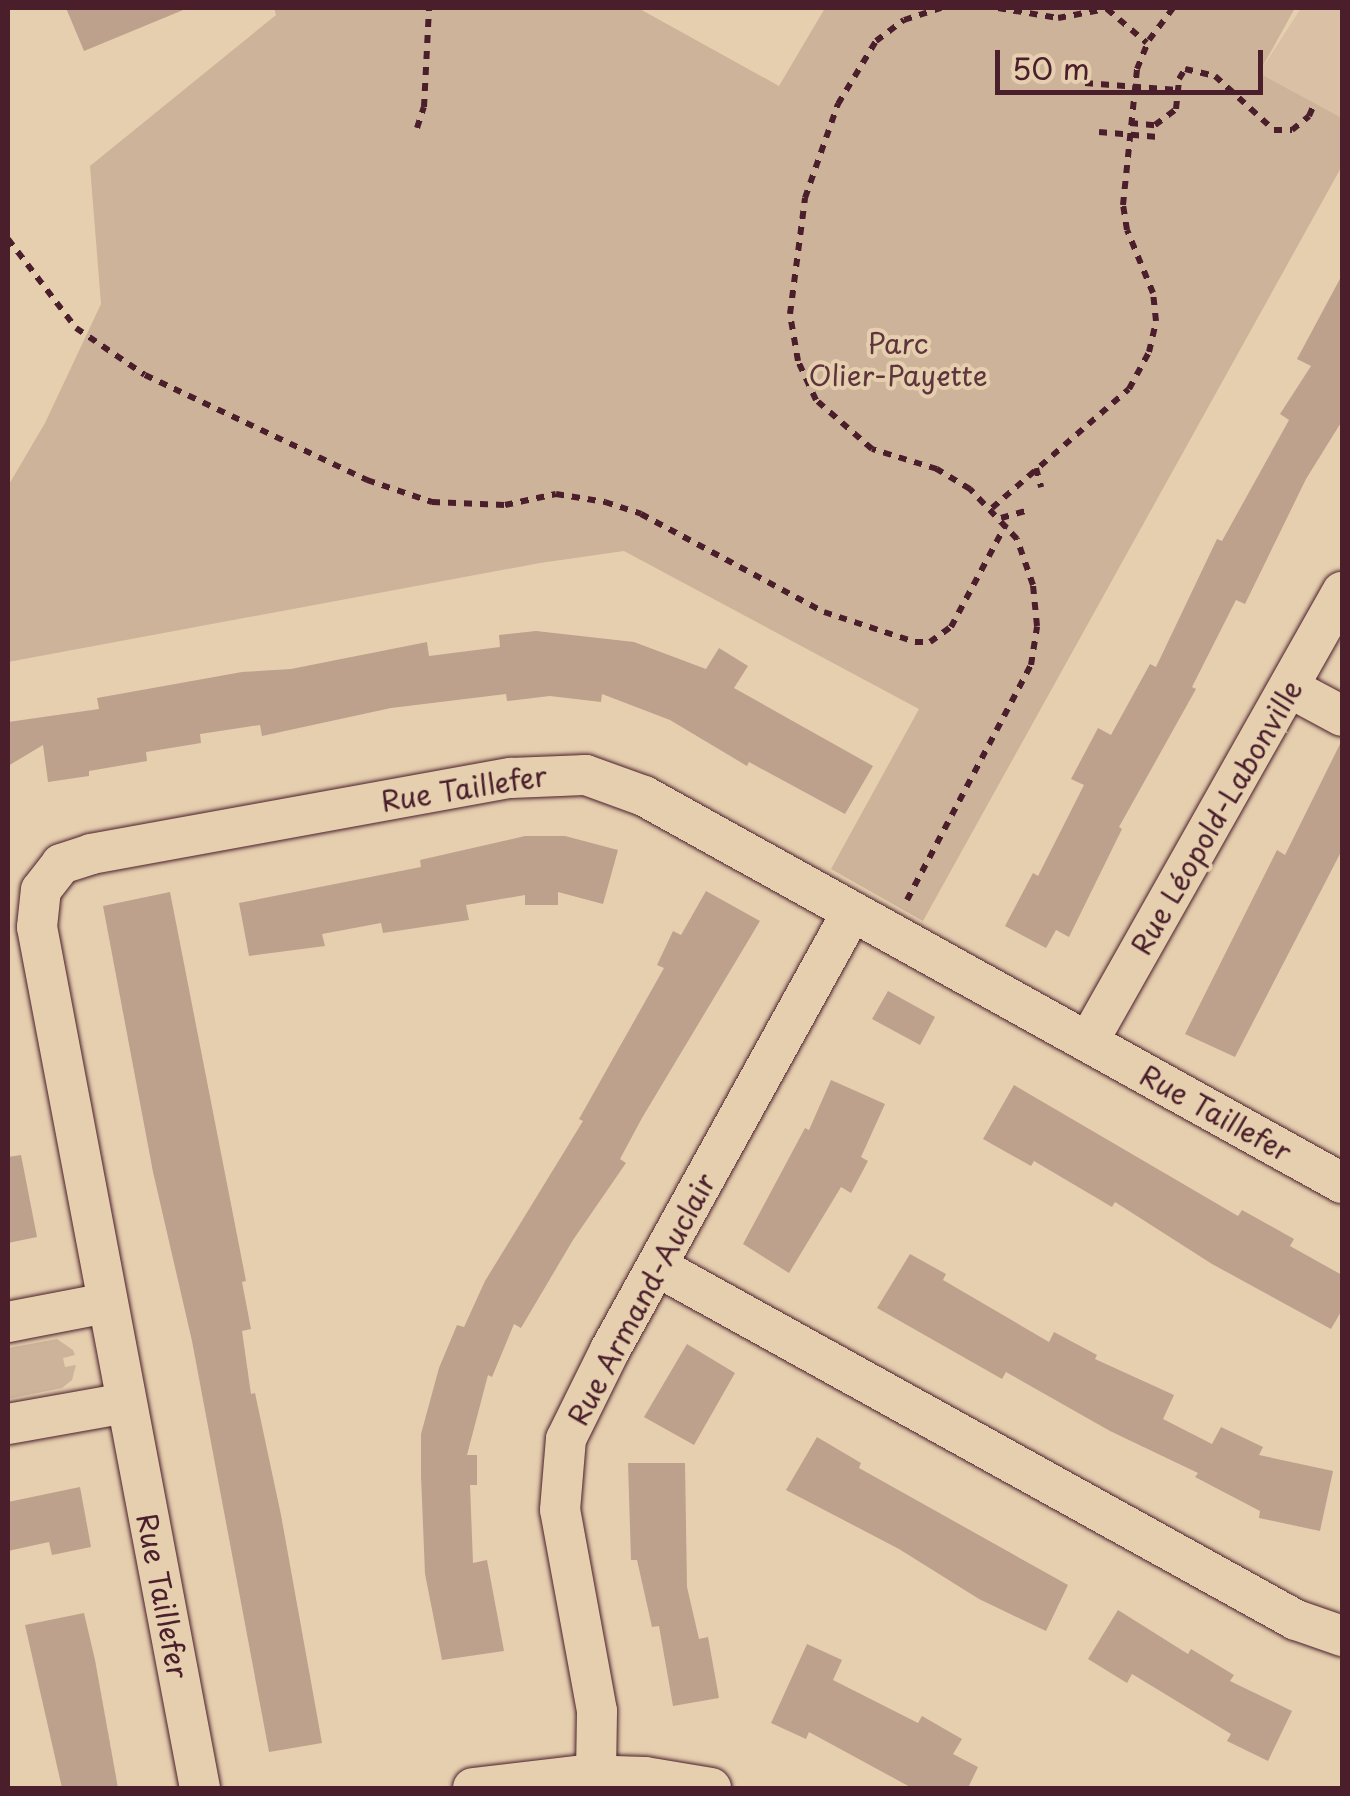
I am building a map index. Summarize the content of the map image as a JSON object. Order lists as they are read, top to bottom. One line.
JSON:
{"streets":{"street":["Rue Taillefer","Rue Léopold-Labonville","Rue Armand-Auclair"]},"crossings":[["Rue Taillefer","Rue Léopold-Labonville"],["Rue Taillefer","Rue Armand-Auclair"]],"parks":["Parc Olier-Payette"],"scale_bar":"50 m"}
